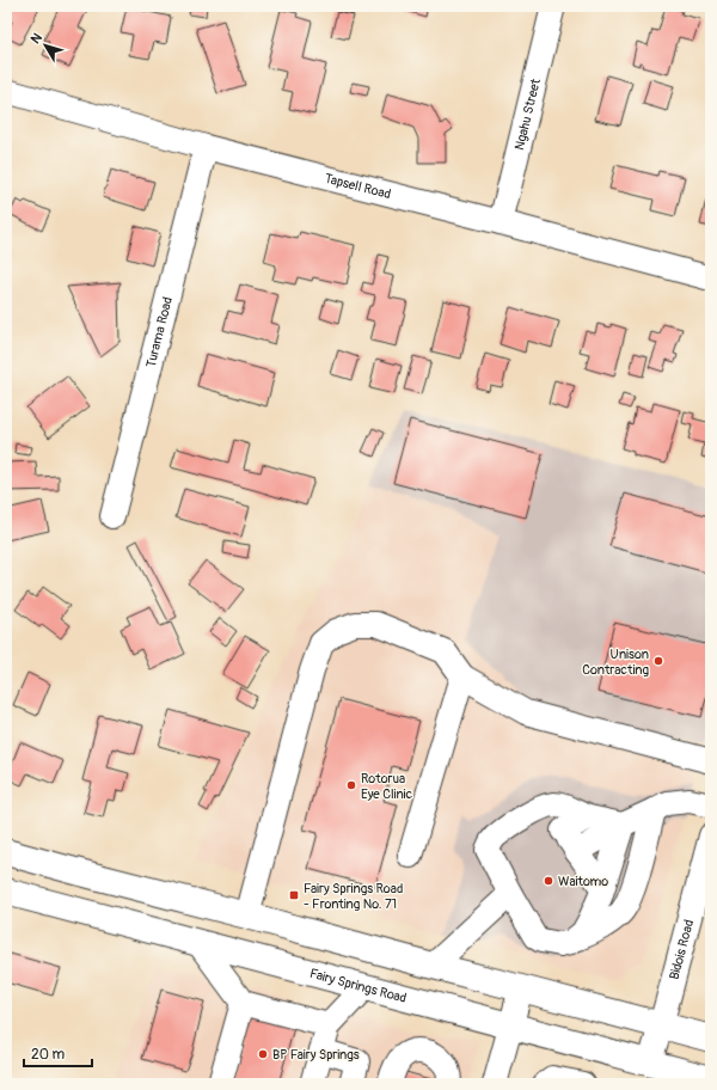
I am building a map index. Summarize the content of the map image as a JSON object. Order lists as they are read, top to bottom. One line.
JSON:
{"streets":{"highway":["Fairy Springs Road"],"street":["Ngahu Street","Tapsell Road","Turama Road","Bidois Road"]},"crossings":[["Ngahu Street","Tapsell Road"],["Tapsell Road","Turama Road"],["Bidois Road","Fairy Springs Road"]],"places":{"other":["Unison Contracting","Rotorua Eye Clinic","Waitomo","BP Fairy Springs"],"transit":["Fairy Springs Road - Fronting No. 71"]},"scale_bar":"20 m","north":"top left"}
